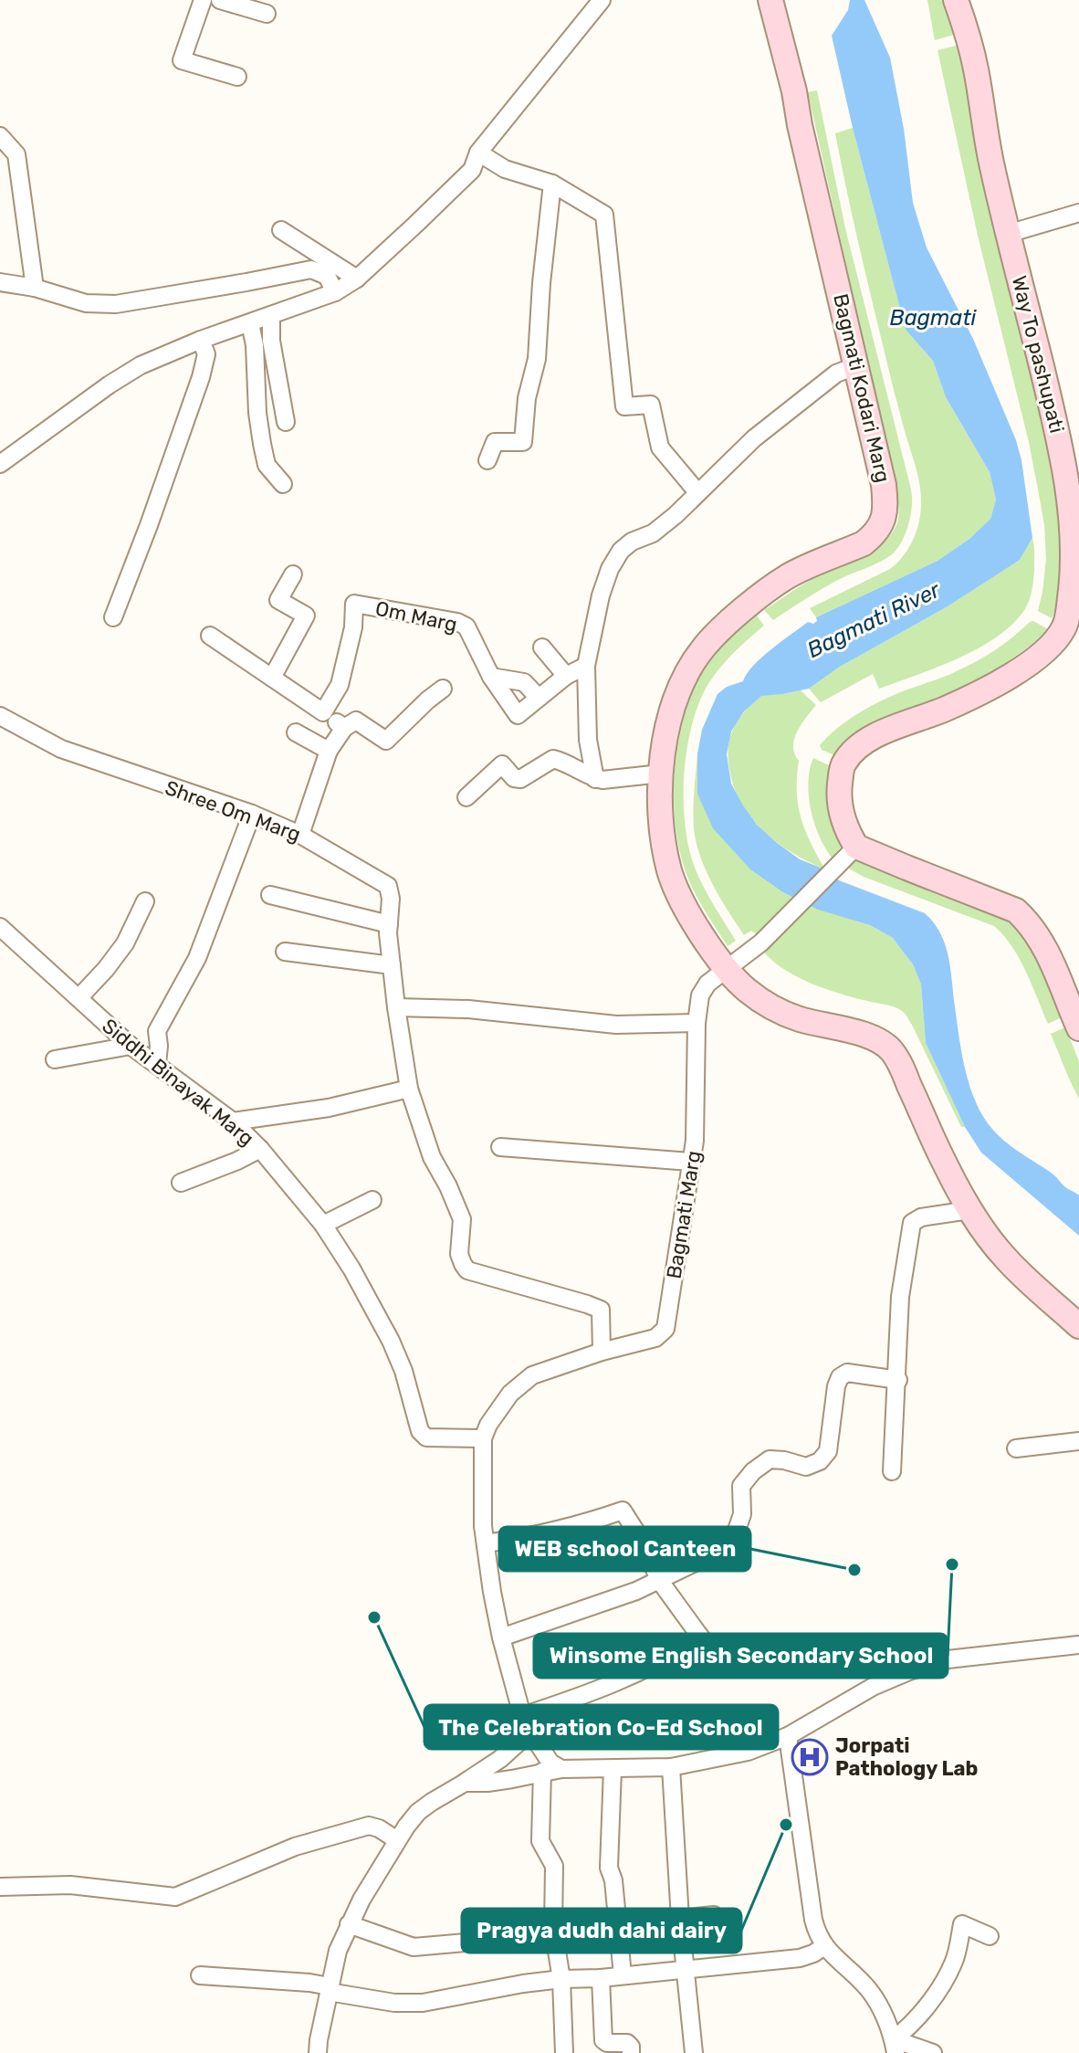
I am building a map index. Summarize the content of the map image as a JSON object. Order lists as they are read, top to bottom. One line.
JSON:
{"streets":{"main road":["Way To pashupati","Bagmati Kodari Marg"],"street":["Om Marg","Shree Om Marg","Siddhi Binayak Marg","Bagmati Marg"]},"crossings":[["Way To pashupati","Bagmati Marg"],["Bagmati Kodari Marg","Bagmati Marg"],["Shree Om Marg","Bagmati Marg"],["Siddhi Binayak Marg","Bagmati Marg"]],"water":["Bagmati","Bagmati River"],"places":{"other":["Winsome English Secondary School","WEB school Canteen","The Celebration Co-Ed School","Pragya dudh dahi dairy"],"hospital":["Jorpati Pathology Lab"]}}
